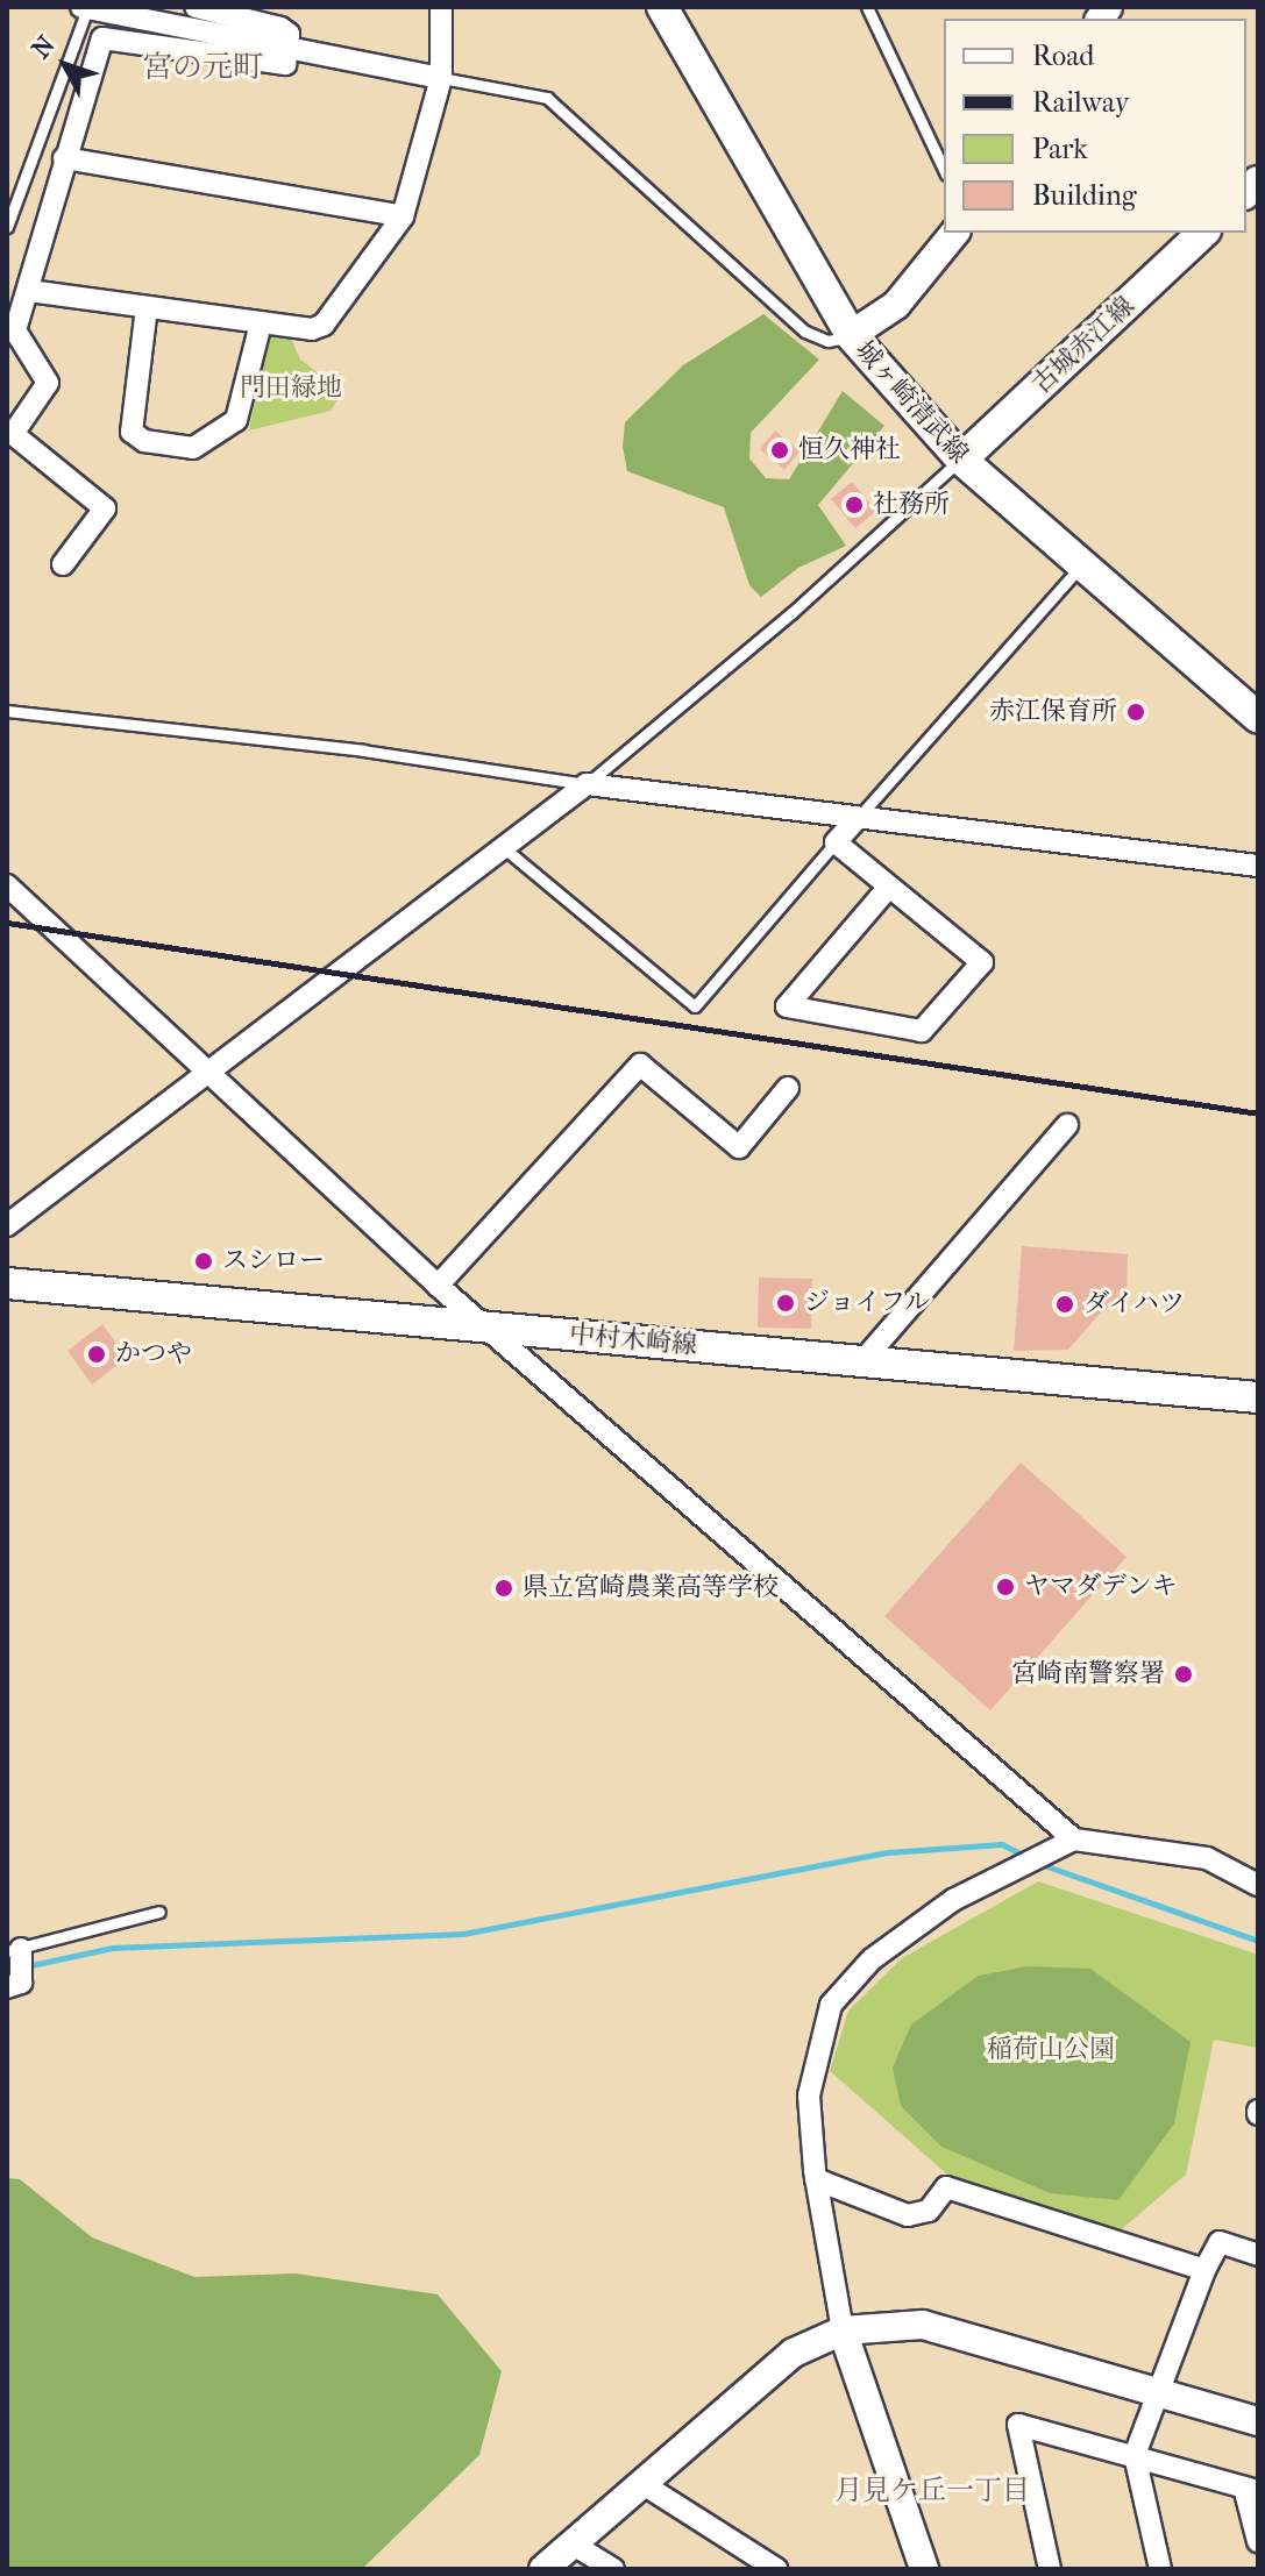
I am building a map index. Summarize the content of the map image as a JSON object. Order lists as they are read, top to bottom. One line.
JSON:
{"streets":{"main road":["古城赤江線","城ヶ崎清武線","中村木崎線"]},"crossings":[["古城赤江線","城ヶ崎清武線"]],"districts":["宮の元町","月見ケ丘一丁目"],"parks":["門田緑地","稲荷山公園"],"places":["恒久神社","社務所","赤江保育所","スシロー","ジョイフル","ダイハツ","かつや","ヤマダデンキ","県立宮崎農業高等学校","宮崎南警察署"],"legend":["Road","Railway","Park","Building"],"north":"top left"}
